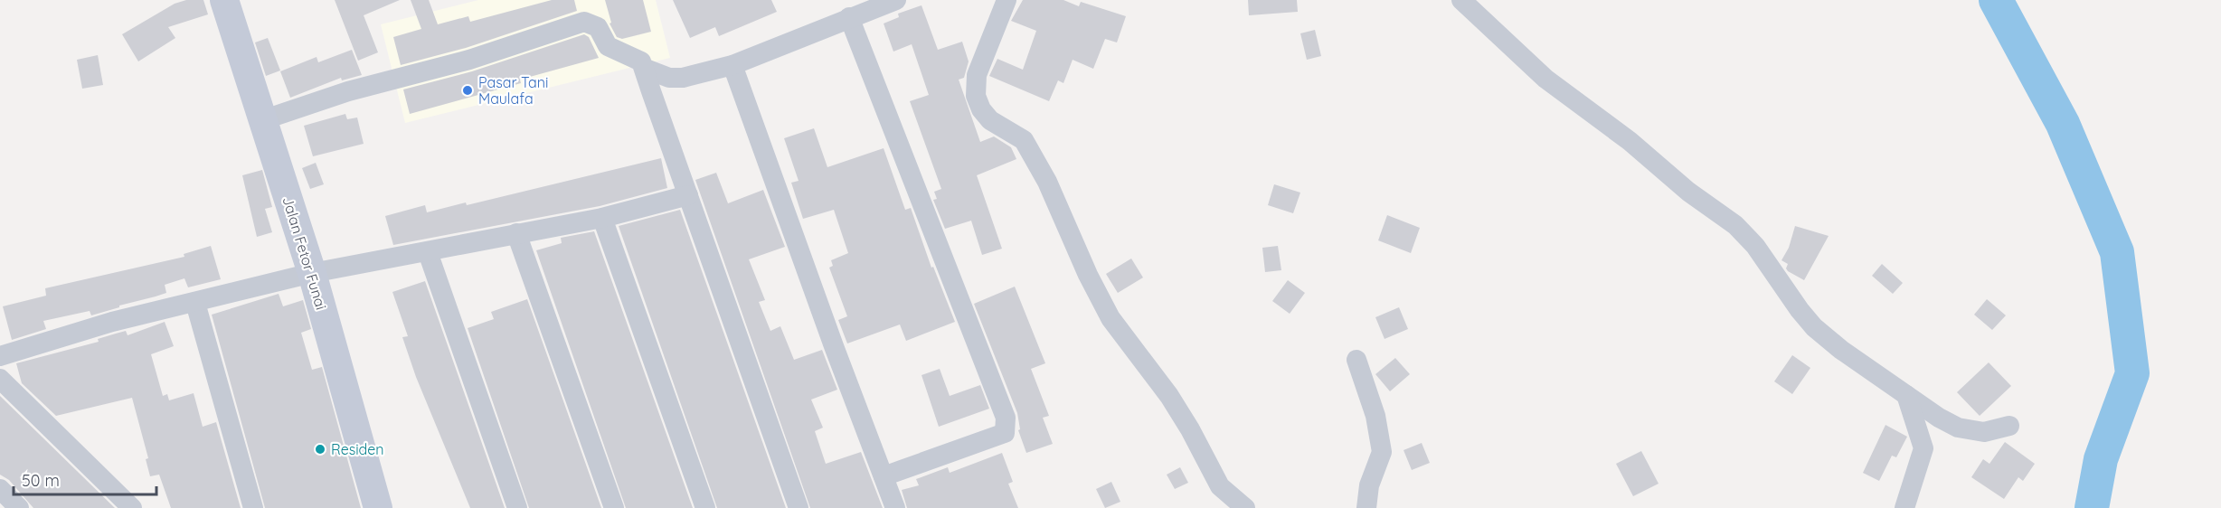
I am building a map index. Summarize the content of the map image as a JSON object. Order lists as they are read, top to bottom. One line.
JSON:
{"streets":{"street":["Jalan Fetor Funai"]},"places":["Pasar Tani Maulafa","Residen"],"scale_bar":"50 m"}
